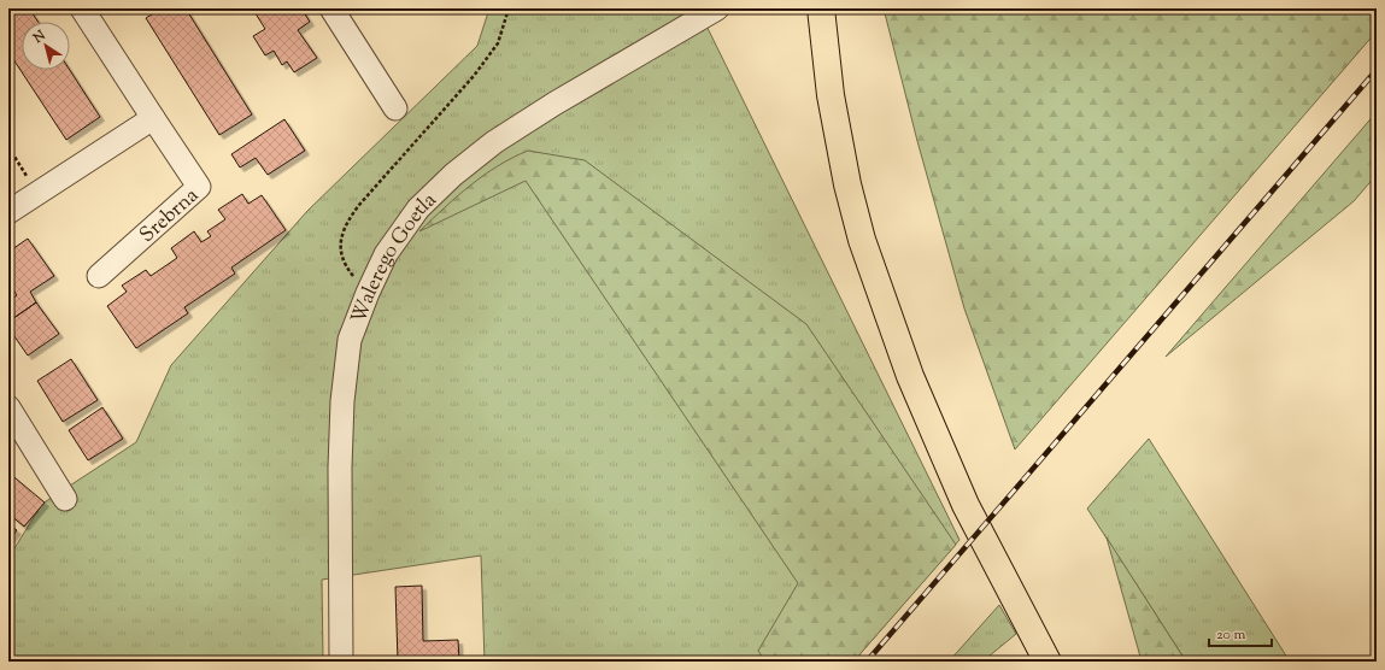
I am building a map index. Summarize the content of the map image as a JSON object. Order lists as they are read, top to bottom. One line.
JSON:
{"streets":{"street":["Srebrna","Walerego Goetla"]},"scale_bar":"20 m","north":"top left"}
